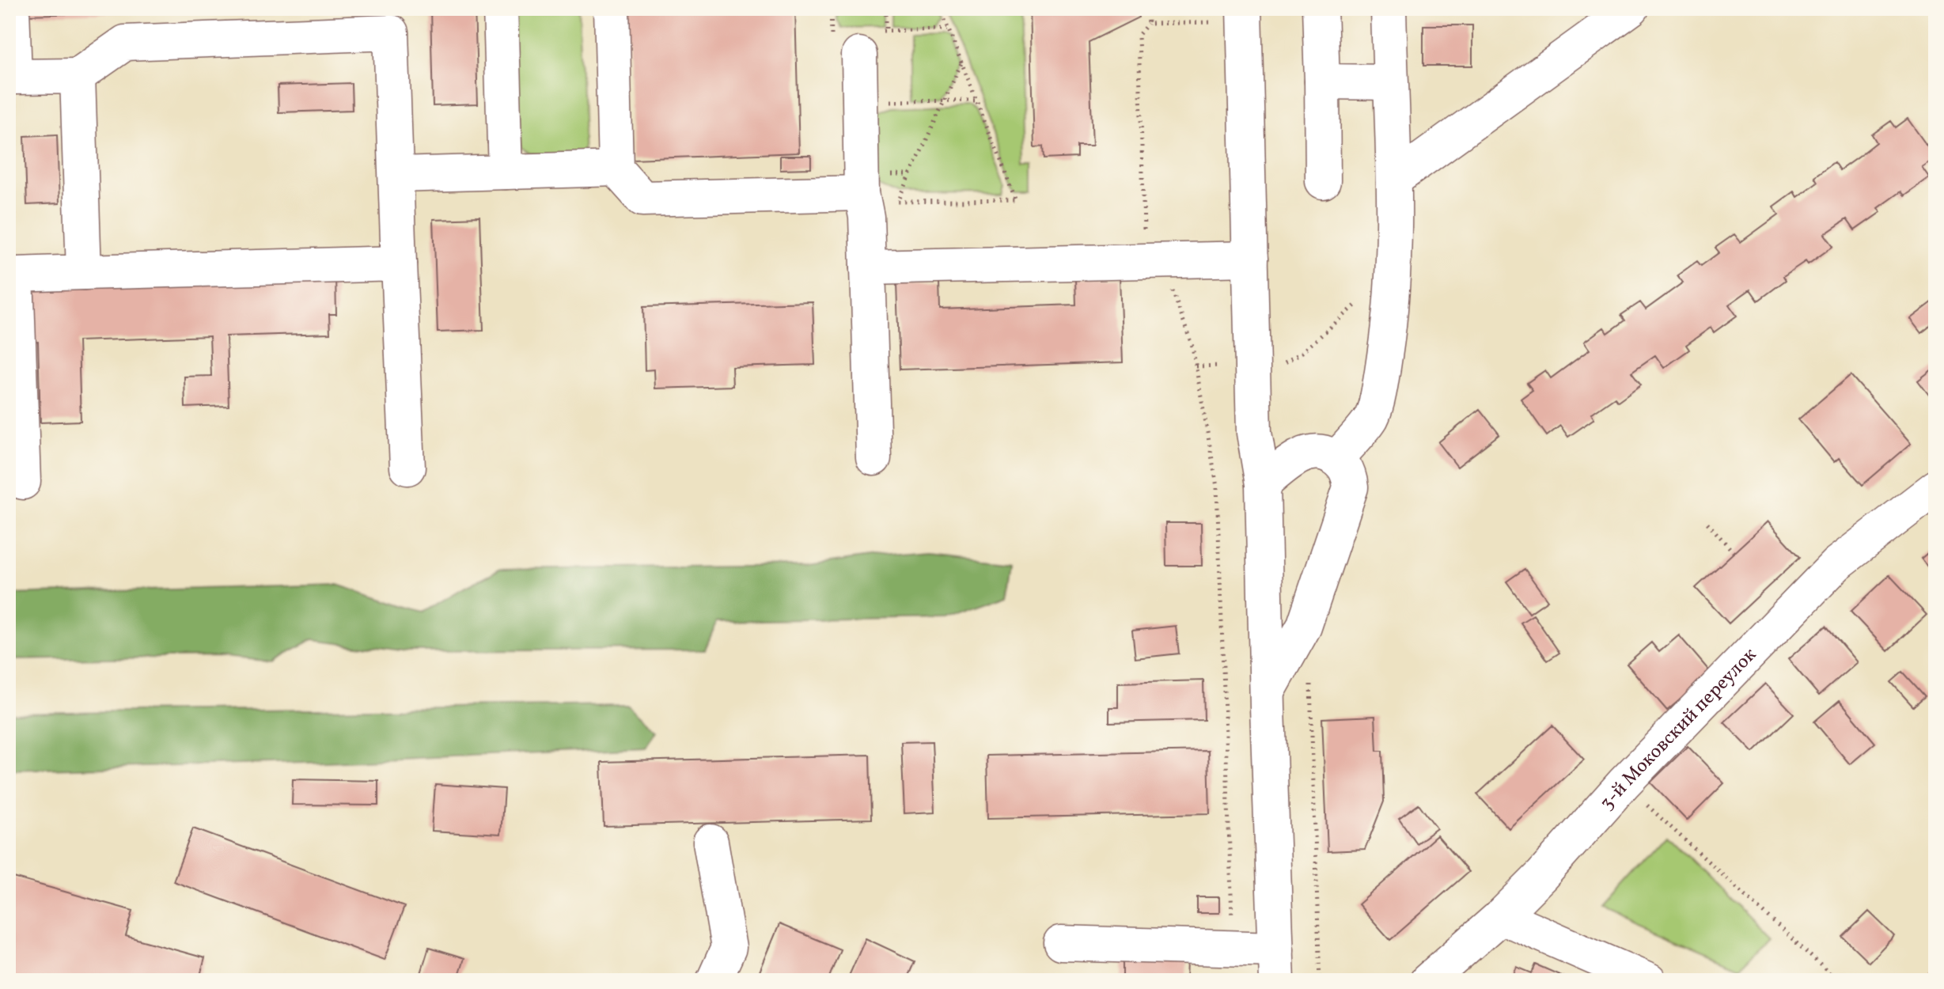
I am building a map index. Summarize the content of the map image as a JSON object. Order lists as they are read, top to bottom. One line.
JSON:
{"streets":{"street":["3-й Моковский переулок"]}}
